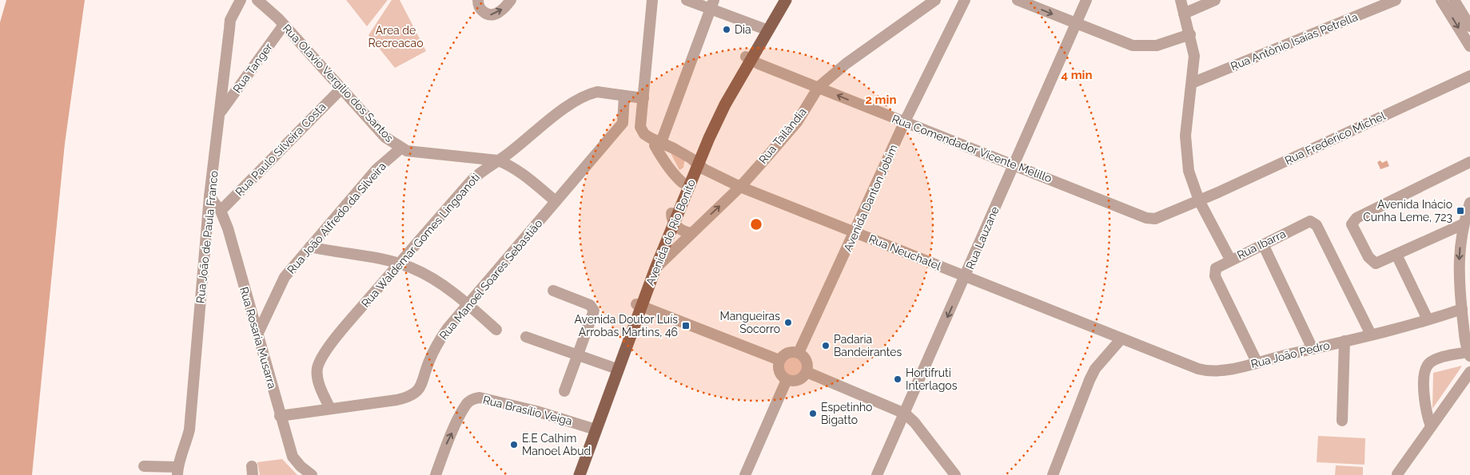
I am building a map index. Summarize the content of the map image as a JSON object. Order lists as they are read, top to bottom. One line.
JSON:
{"streets":{"main road":["Avenida do Rio Bonito"],"street":["Rua Antônio Isaías Petrella","Rua Tanger","Rua Olavio Vergílio dos Santos","Rua Tailândia","Rua Frederico Michel","Rua Comendador Vicente Melillo","Rua Paulo Silveira Costa","Avenida Danton Jobim","Rua João Alfredo da Silveira","Rua João de Paula Franco","Rua Lauzane","Rua Waldemar Gomes Lingoanoti","Rua Ibarra","Rua Neuchatel","Rua Manoel Soares Sebastião","Rua Rosaria Musarra","Rua João Pedro","Rua Brasílio Veiga"]},"crossings":[["Rua Tanger","Rua Olavio Vergílio dos Santos"],["Rua Tanger","Rua João de Paula Franco"],["Rua Olavio Vergílio dos Santos","Rua Paulo Silveira Costa"],["Rua Olavio Vergílio dos Santos","Rua João Alfredo da Silveira"],["Rua Olavio Vergílio dos Santos","Rua Waldemar Gomes Lingoanoti"],["Rua Olavio Vergílio dos Santos","Rua Manoel Soares Sebastião"],["Rua Tailândia","Rua Comendador Vicente Melillo"],["Rua Tailândia","Avenida do Rio Bonito"],["Rua Tailândia","Rua Neuchatel"],["Rua Frederico Michel","Rua Comendador Vicente Melillo"],["Rua Comendador Vicente Melillo","Avenida Danton Jobim"],["Rua Comendador Vicente Melillo","Avenida do Rio Bonito"],["Rua Comendador Vicente Melillo","Rua Lauzane"],["Rua Paulo Silveira Costa","Rua Rosaria Musarra"],["Avenida Danton Jobim","Rua Neuchatel"],["Rua João Alfredo da Silveira","Rua Rosaria Musarra"],["Avenida do Rio Bonito","Rua Neuchatel"],["Avenida do Rio Bonito","Rua Brasílio Veiga"],["Rua João de Paula Franco","Rua Rosaria Musarra"],["Rua Lauzane","Rua Neuchatel"],["Rua Waldemar Gomes Lingoanoti","Rua Manoel Soares Sebastião"],["Rua Ibarra","Rua João Pedro"],["Rua Neuchatel","Rua João Pedro"],["Rua Manoel Soares Sebastião","Rua Rosaria Musarra"]],"parks":["Area de Recreacao"],"places":{"other":["Dia","Mangueiras Socorro","Padaria Bandeirantes","Hortifruti Interlagos","Espetinho Bigatto","E.E Calhim Manoel Abud"],"transit":["Avenida Inácio Cunha Leme, 723","Avenida Doutor Luís Arrobas Martins, 46"]},"rings":["4 min","2 min"]}
